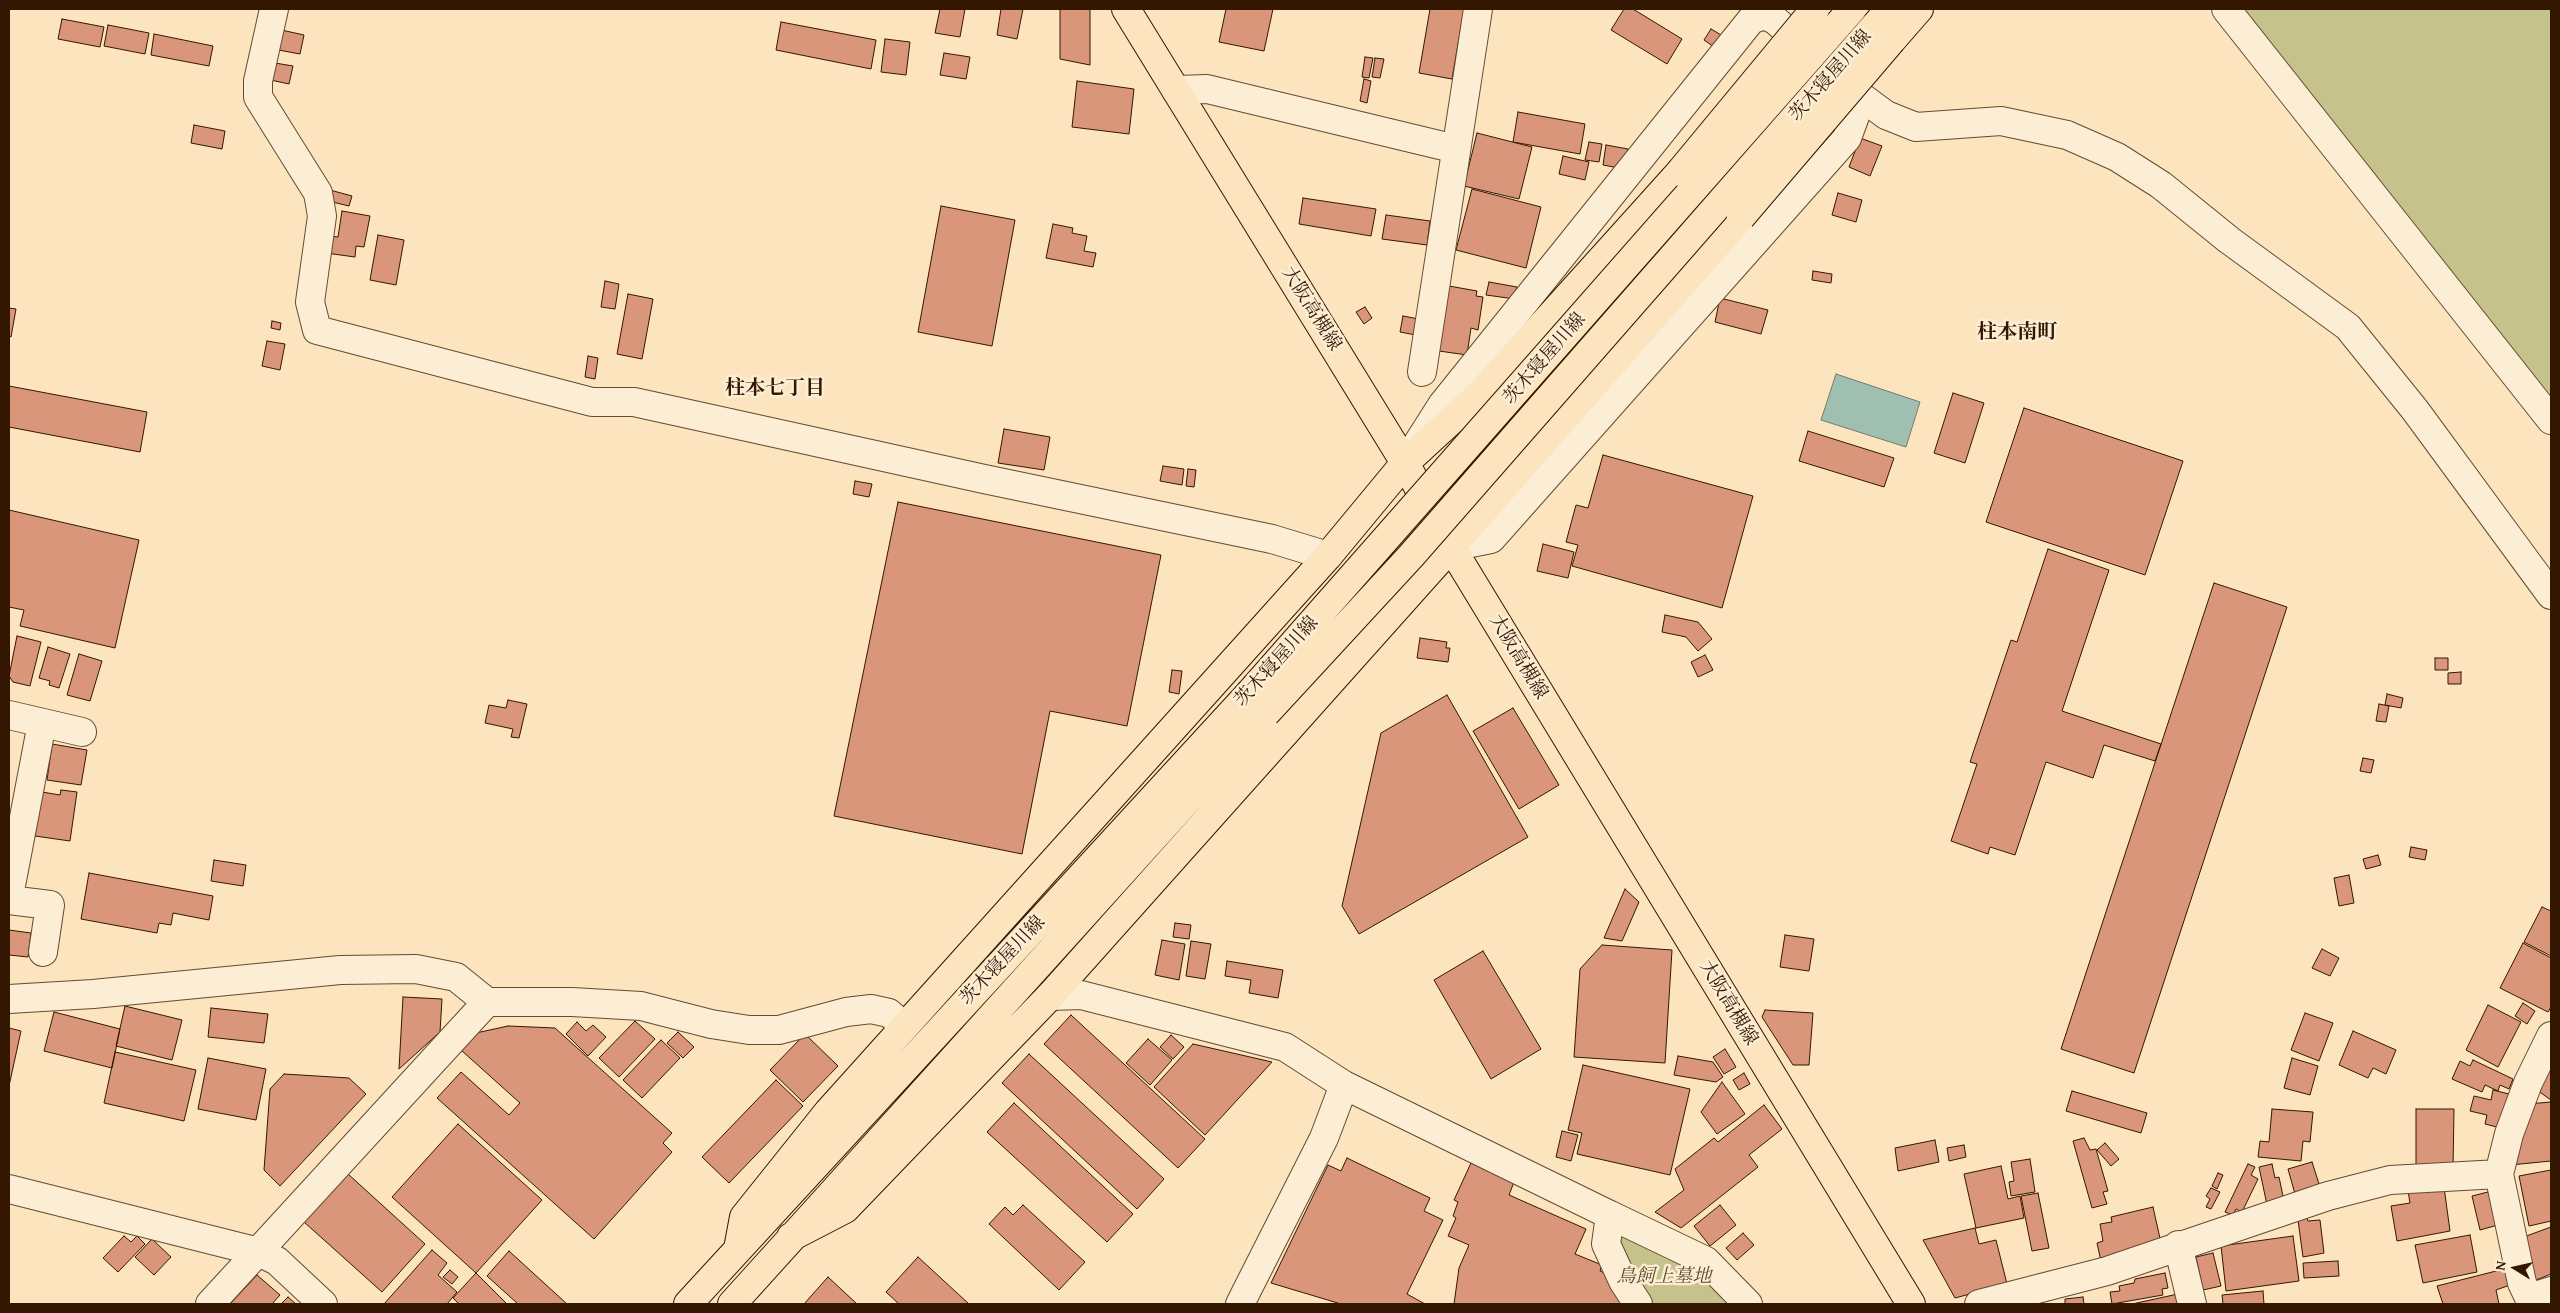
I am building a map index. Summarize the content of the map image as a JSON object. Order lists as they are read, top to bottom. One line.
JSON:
{"streets":{"main road":["茨木寝屋川線","大阪高槻線"]},"districts":["柱本南町","柱本七丁目"],"parks":["鳥飼上墓地"],"north":"left"}
